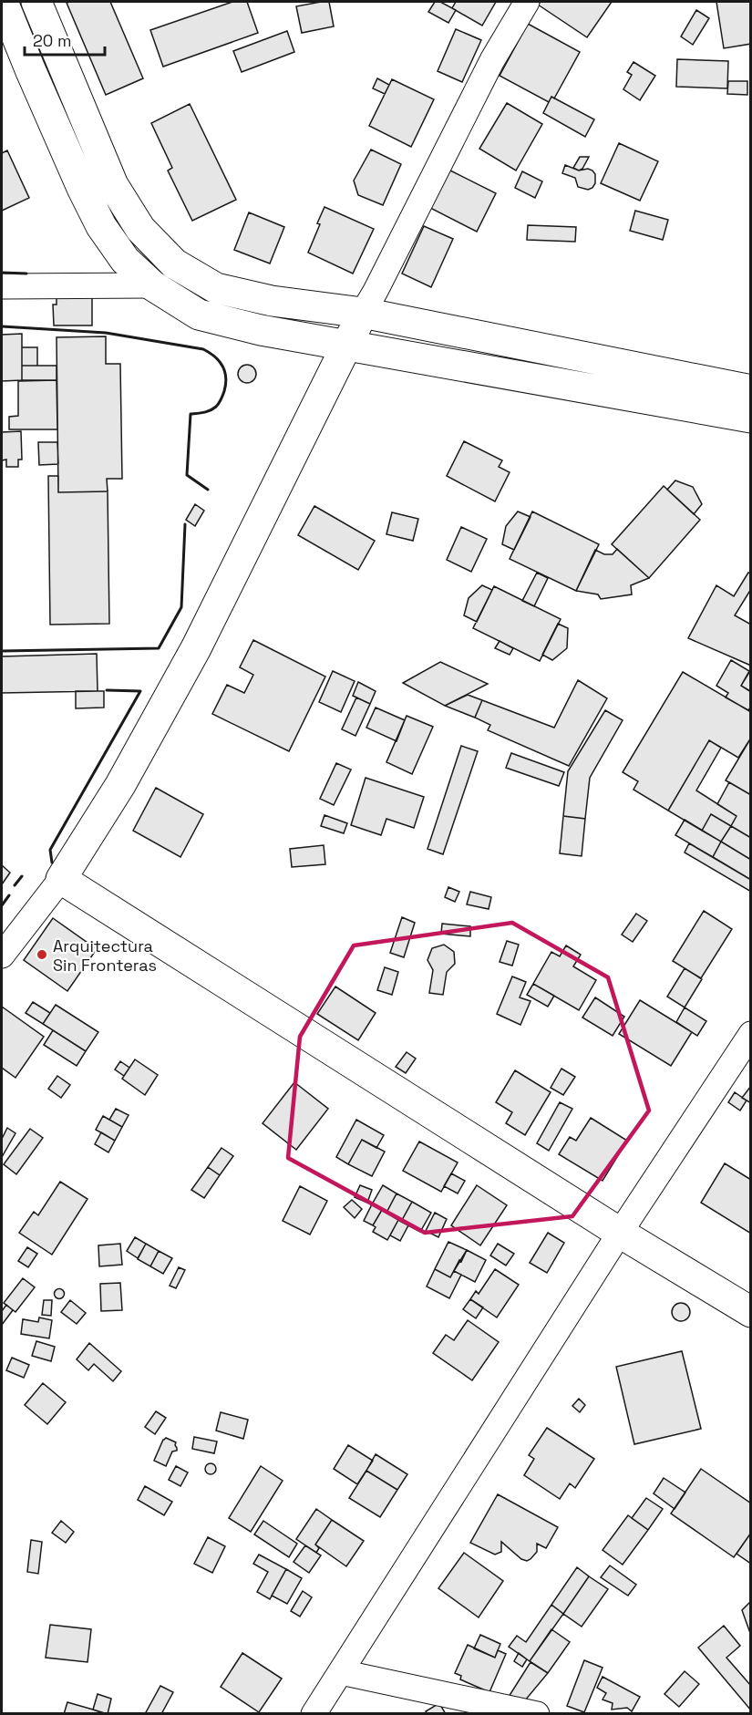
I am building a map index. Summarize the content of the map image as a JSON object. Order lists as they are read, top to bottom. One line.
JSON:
{"places":["Arquitectura Sin Fronteras"],"scale_bar":"20 m"}
